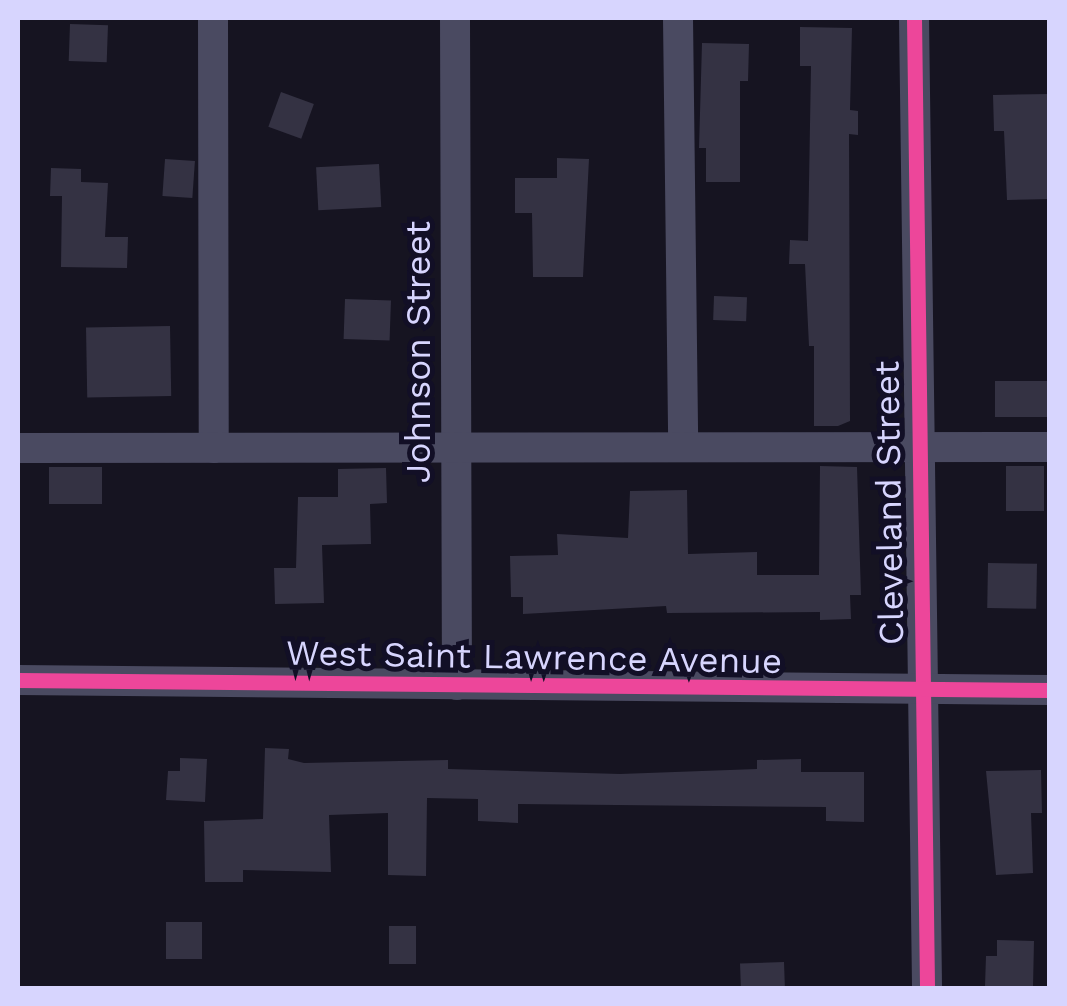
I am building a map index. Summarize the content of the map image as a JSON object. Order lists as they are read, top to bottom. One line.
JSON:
{"streets":{"street":["Johnson Street","Cleveland Street","West Saint Lawrence Avenue"]},"crossings":[["Johnson Street","West Saint Lawrence Avenue"],["Cleveland Street","West Saint Lawrence Avenue"]]}
